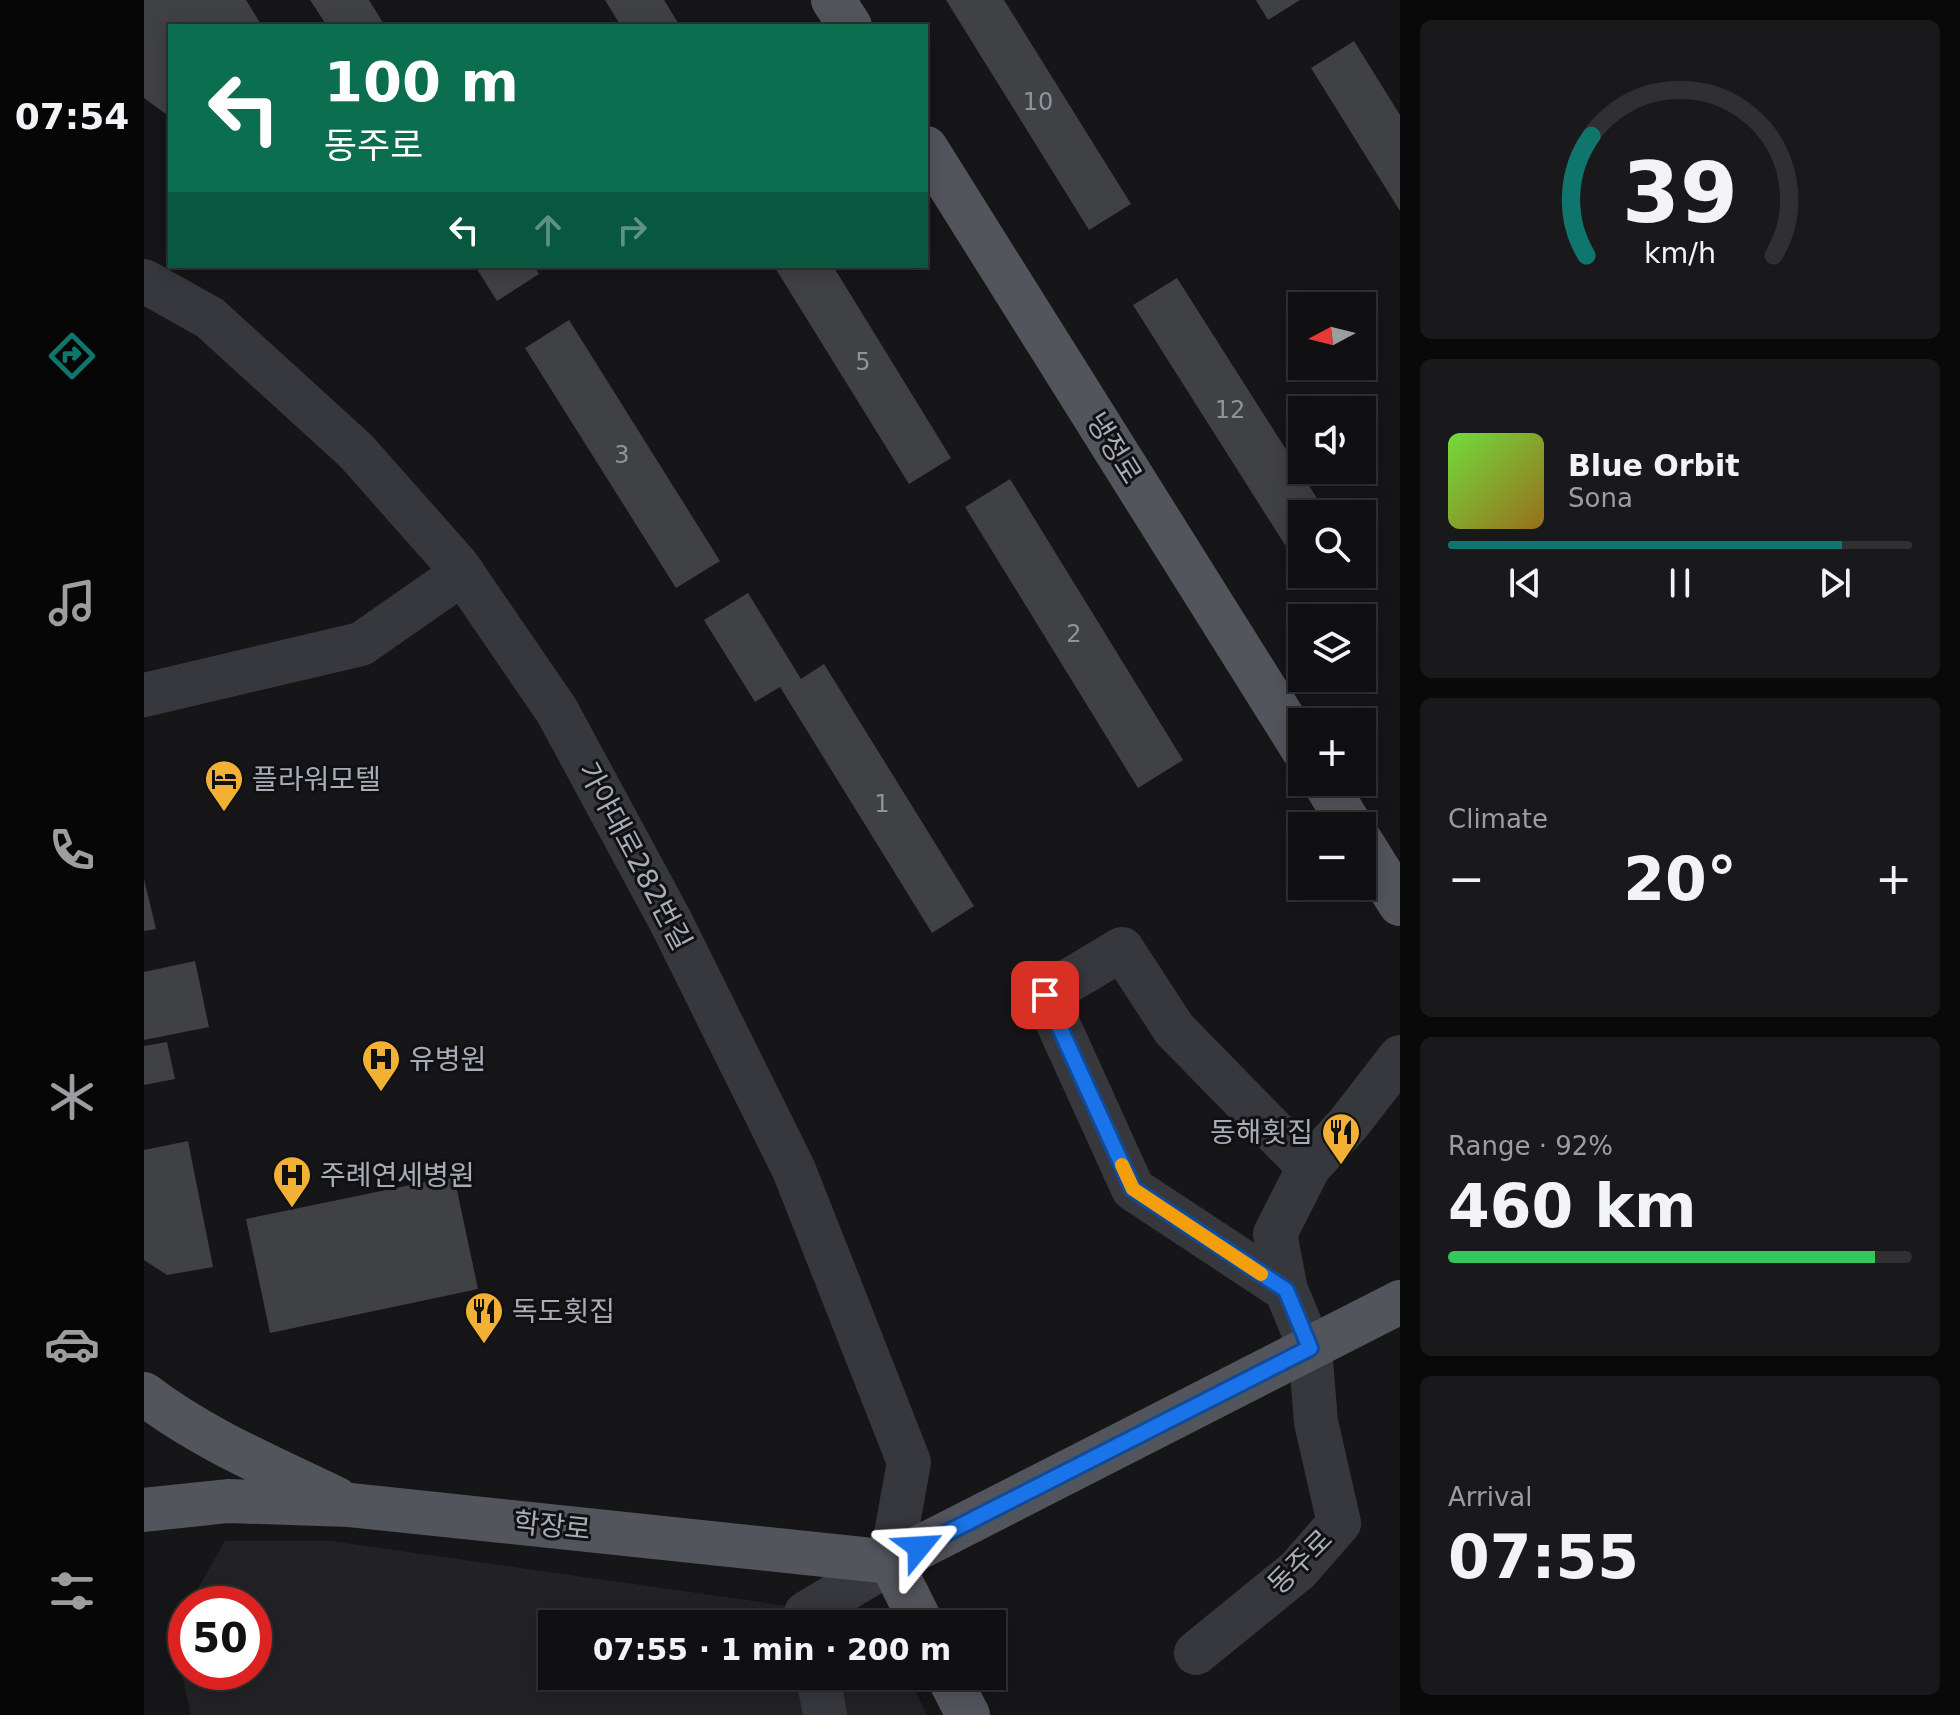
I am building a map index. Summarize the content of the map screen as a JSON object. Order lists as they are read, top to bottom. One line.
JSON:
{"streets":{"main road":["냉정로","학장로"],"street":["가야대로282번길","동주로"]},"crossings":[["가야대로282번길","학장로"]],"places":{"hotel":["플라워모텔"],"hospital":["유병원","주례연세병원"],"restaurant":["동해횟집","독도횟집"]},"house_numbers":["10","5","12","3","2","1"],"north":"left","page":{"tabs":"07:54","turn":["100 m","동주로"],"map_buttons":["+","−"],"song":["Blue Orbit","Sona"],"tile":["Climate",["Range · 92%","460 km"],["Arrival","07:55"]],"heat":["−","20°","+"],"limit":"50","trip":"07:55 · 1 min · 200 m","gauge":["39","km/h"]}}
